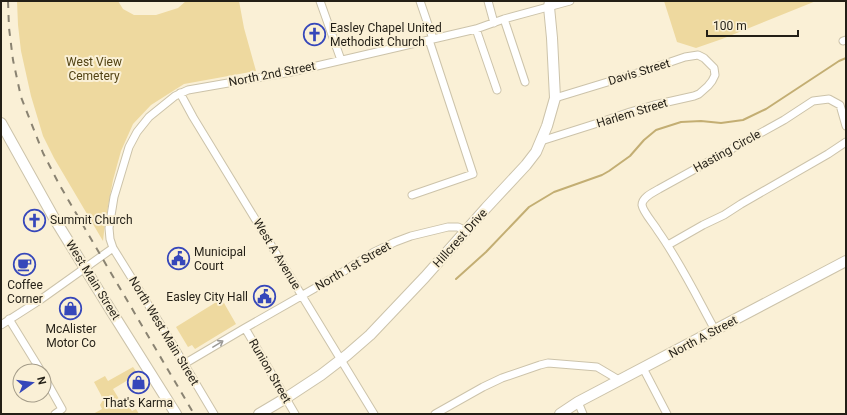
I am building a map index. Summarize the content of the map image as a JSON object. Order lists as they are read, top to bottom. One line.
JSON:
{"streets":{"main road":["Hillcrest Drive","West Main Street","North A Street"],"street":["Davis Street","North 2nd Street","Harlem Street","Hasting Circle","West A Avenue","North 1st Street","North West Main Street","Runion Street"]},"crossings":[["Davis Street","Harlem Street"],["Davis Street","Hillcrest Drive"],["North 2nd Street","Hillcrest Drive"],["North 2nd Street","West A Avenue"],["North 2nd Street","North West Main Street"],["Harlem Street","Hillcrest Drive"],["Hasting Circle","North A Street"],["Hillcrest Drive","West A Avenue"],["Hillcrest Drive","North 1st Street"],["Hillcrest Drive","Runion Street"],["West A Avenue","North 1st Street"],["North 1st Street","North West Main Street"],["North 1st Street","Runion Street"]],"parks":["West View Cemetery"],"places":{"church":["Easley Chapel United Methodist Church","Summit Church"],"public building":["Municipal Court","Easley City Hall"],"cafe":["Coffee Corner"],"shop":["McAlister Motor Co","That's Karma"]},"scale_bar":"100 m","north":"right"}
